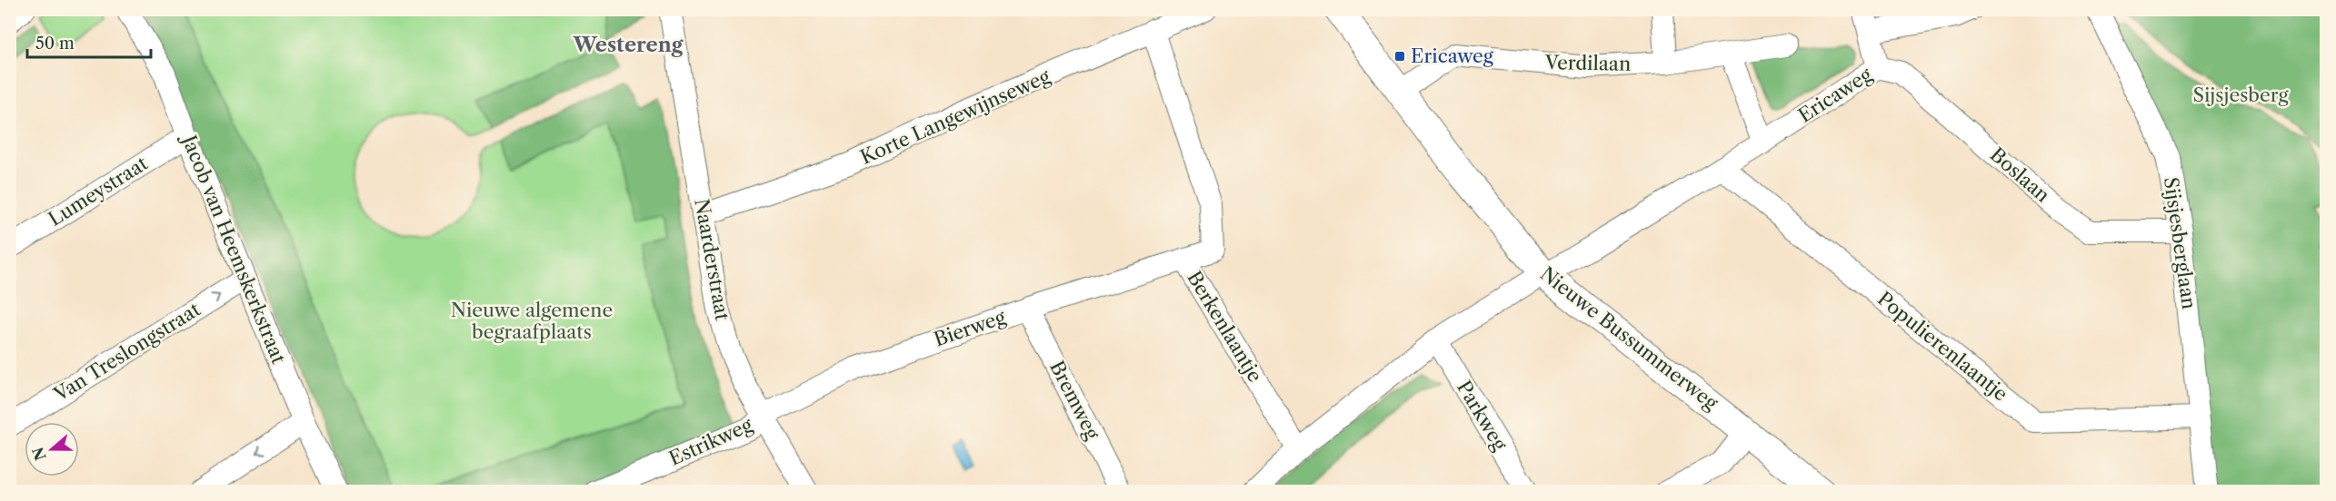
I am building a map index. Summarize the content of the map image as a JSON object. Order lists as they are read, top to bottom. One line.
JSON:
{"streets":{"main road":["Nieuwe Bussummerweg"],"street":["Verdilaan","Ericaweg","Korte Langewijnseweg","Boslaan","Lumeystraat","Sijsjesberglaan","Jacob van Heemskerkstraat","Naarderstraat","Berkenlaantje","Bierweg","Populierenlaantje","Van Treslongstraat","Bremweg","Parkweg","Estrikweg"]},"crossings":[["Verdilaan","Nieuwe Bussummerweg"],["Ericaweg","Boslaan"],["Ericaweg","Berkenlaantje"],["Ericaweg","Nieuwe Bussummerweg"],["Ericaweg","Populierenlaantje"],["Ericaweg","Parkweg"],["Korte Langewijnseweg","Naarderstraat"],["Korte Langewijnseweg","Berkenlaantje"],["Boslaan","Sijsjesberglaan"],["Lumeystraat","Jacob van Heemskerkstraat"],["Sijsjesberglaan","Populierenlaantje"],["Jacob van Heemskerkstraat","Van Treslongstraat"],["Naarderstraat","Bierweg"],["Naarderstraat","Estrikweg"],["Berkenlaantje","Bierweg"],["Bierweg","Bremweg"],["Bierweg","Estrikweg"]],"districts":["Westereng"],"parks":["Sijsjesberg","Nieuwe algemene begraafplaats"],"places":{"transit":["Ericaweg"]},"scale_bar":"50 m","north":"left"}
